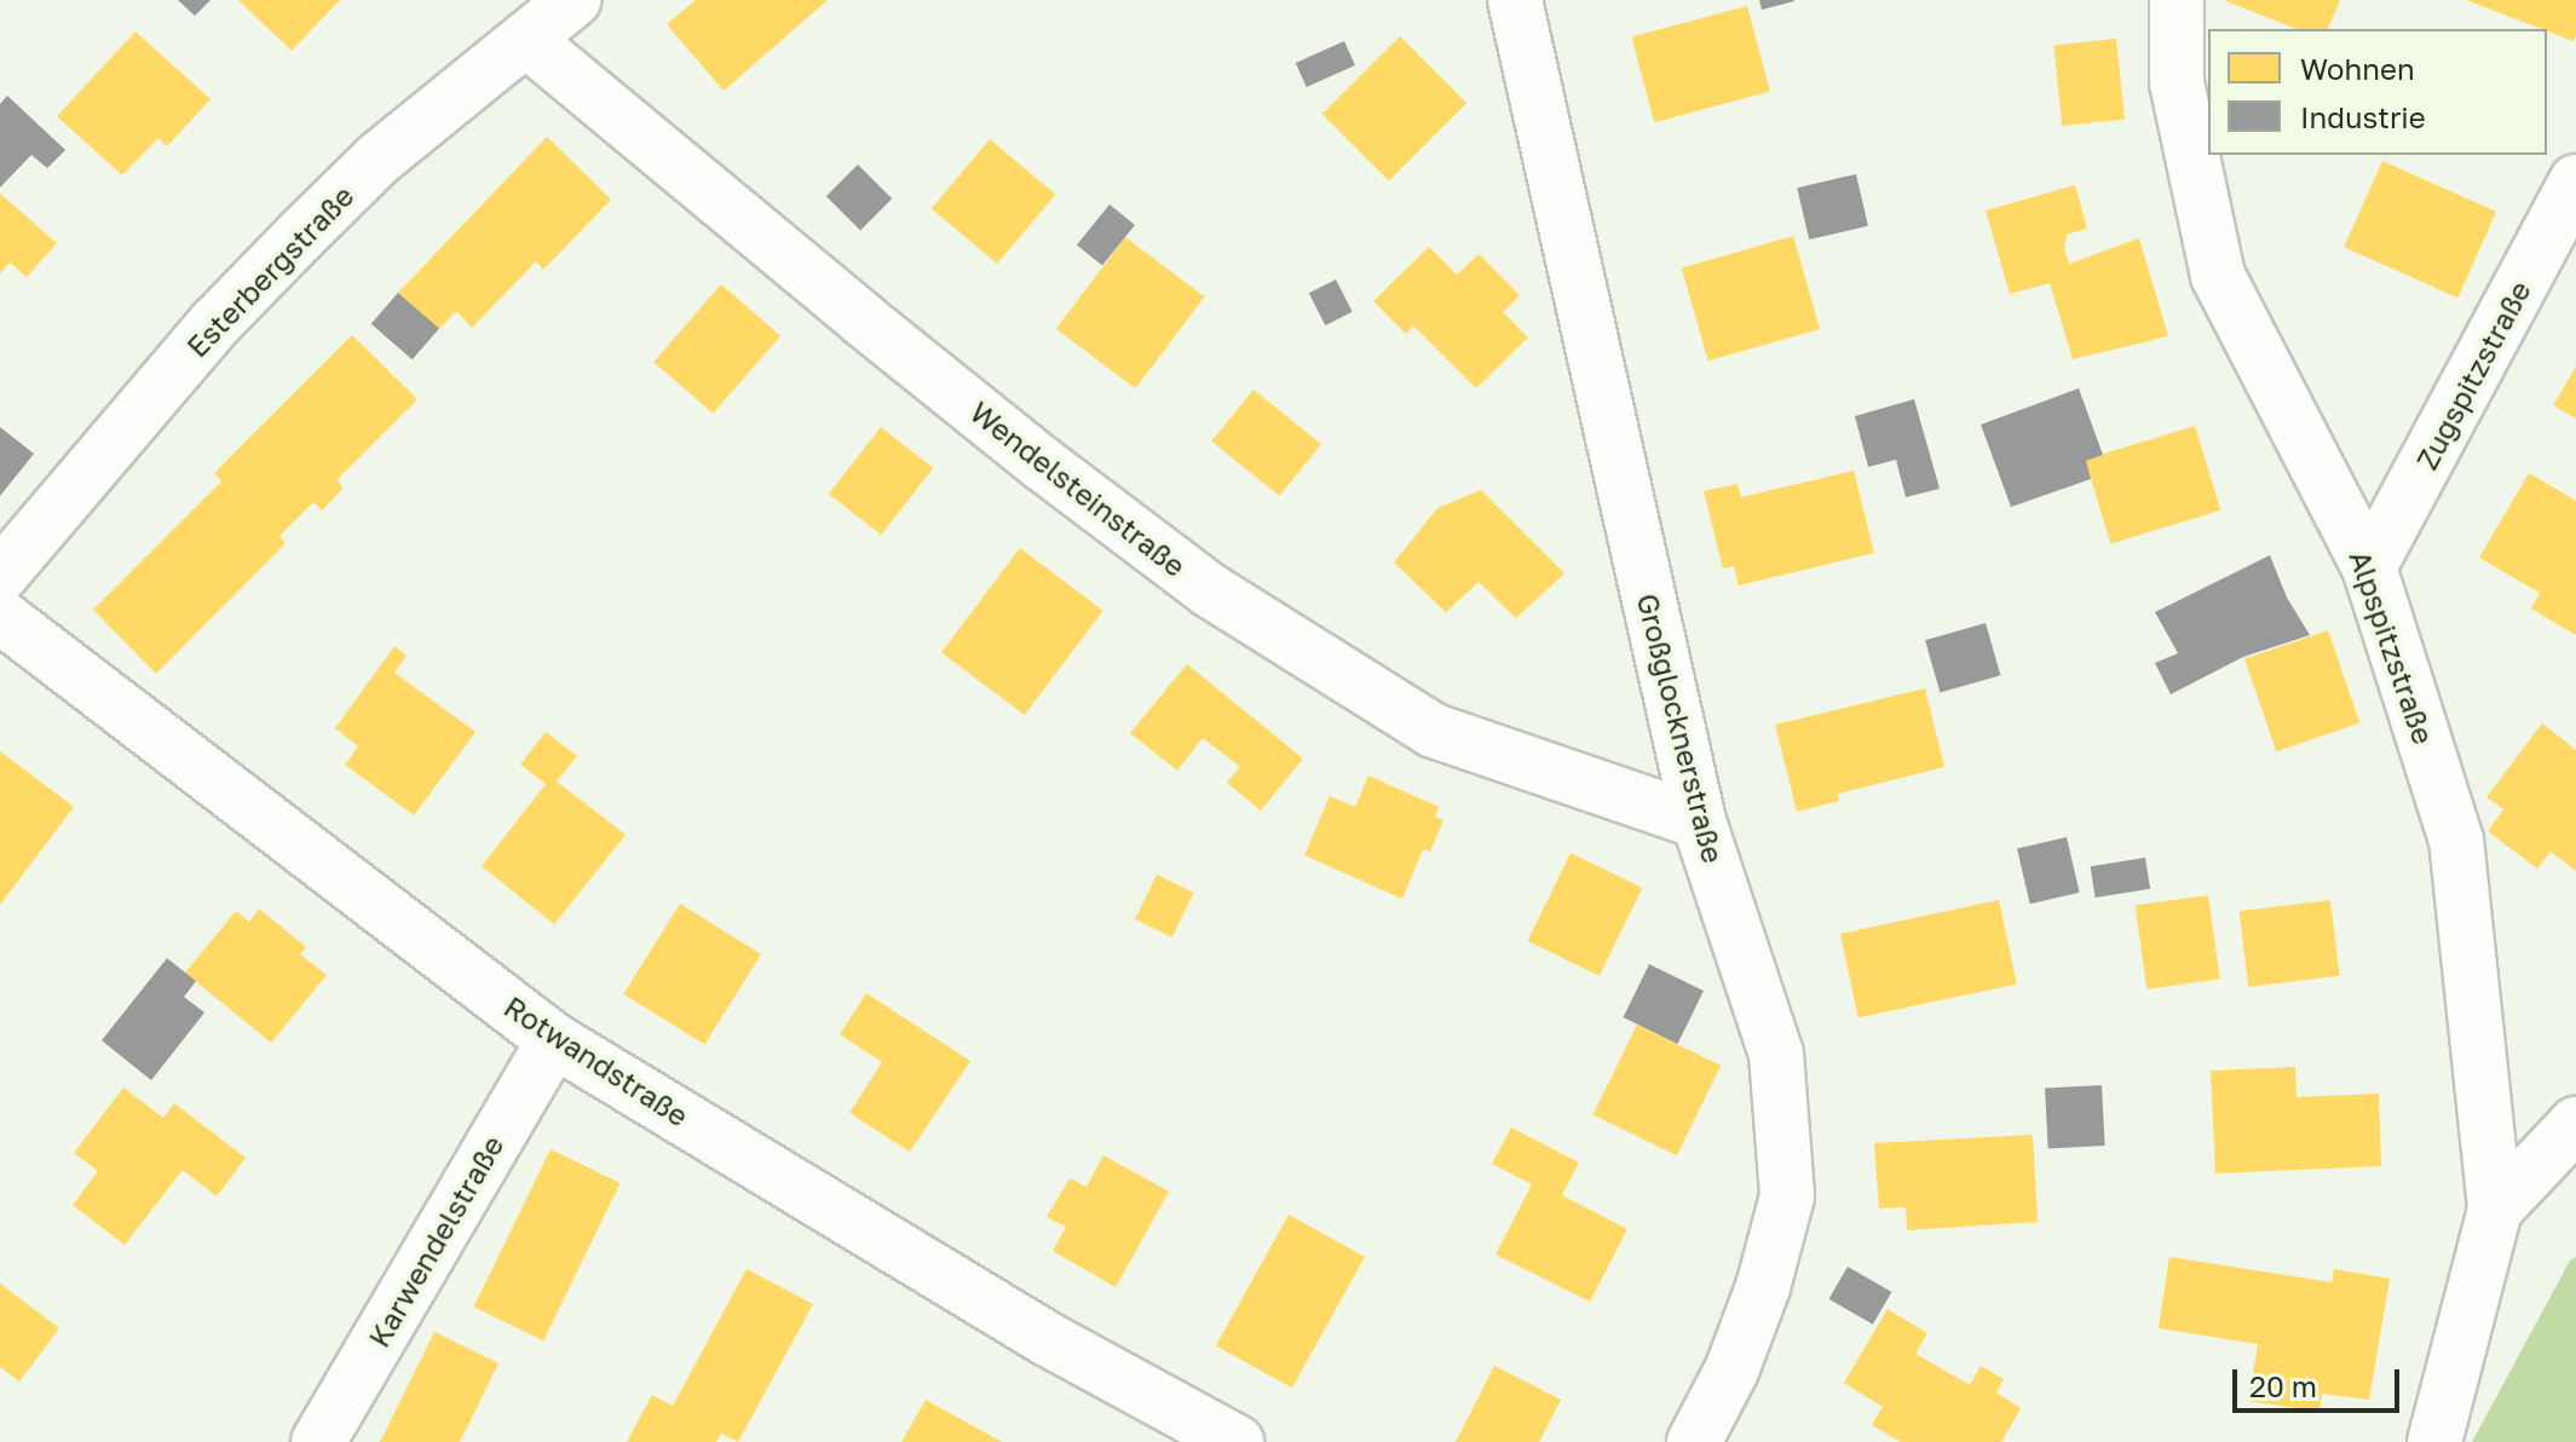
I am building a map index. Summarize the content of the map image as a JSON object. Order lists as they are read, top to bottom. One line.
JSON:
{"streets":{"street":["Esterbergstraße","Zugspitzstraße","Wendelsteinstraße","Alpspitzstraße","Großglocknerstraße","Rotwandstraße","Karwendelstraße"]},"crossings":[["Esterbergstraße","Wendelsteinstraße"],["Zugspitzstraße","Alpspitzstraße"],["Wendelsteinstraße","Großglocknerstraße"],["Rotwandstraße","Karwendelstraße"]],"legend":["Wohnen","Industrie"],"scale_bar":"20 m"}
